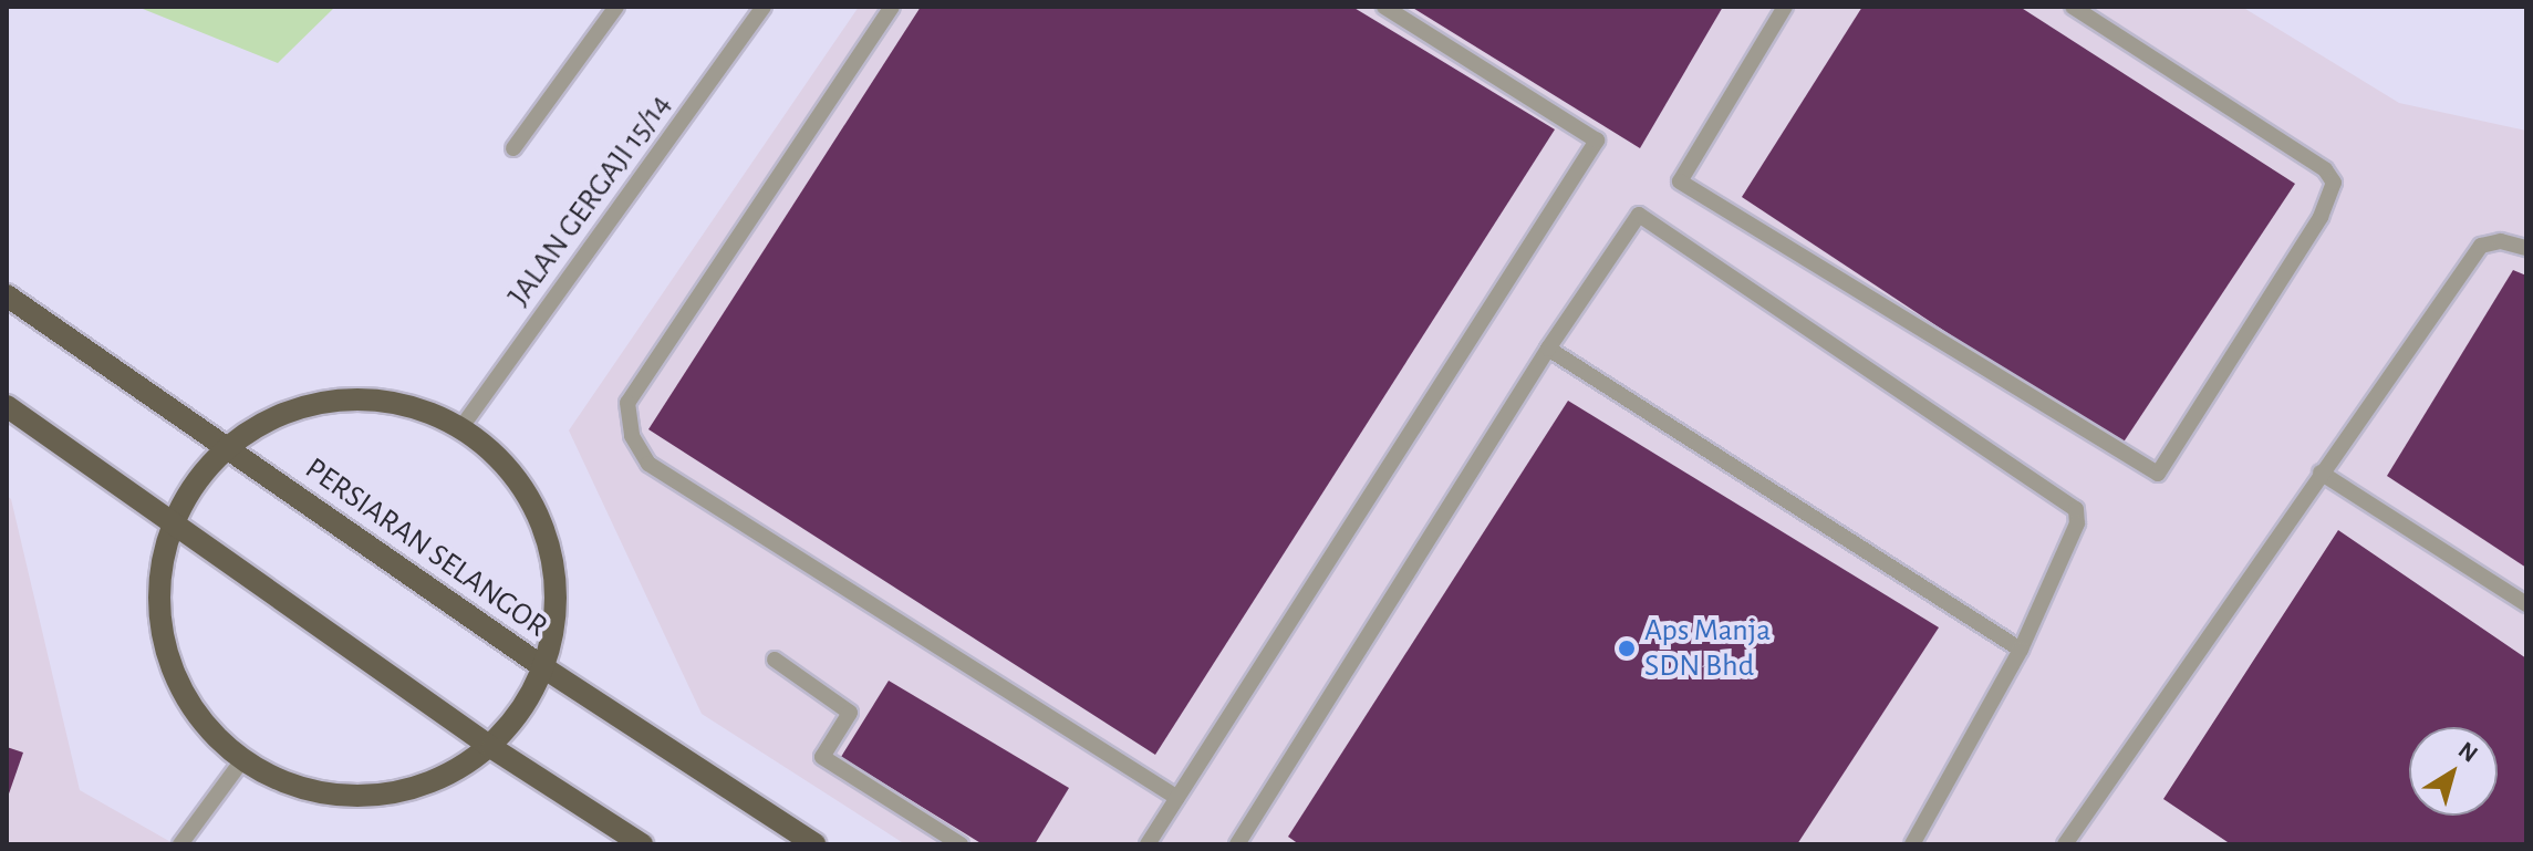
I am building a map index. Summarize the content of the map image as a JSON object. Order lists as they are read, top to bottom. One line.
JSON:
{"streets":{"main road":["PERSIARAN SELANGOR"],"lane":["JALAN GERGAJI 15/14"]},"places":["Aps Manja SDN Bhd"],"north":"top right"}
